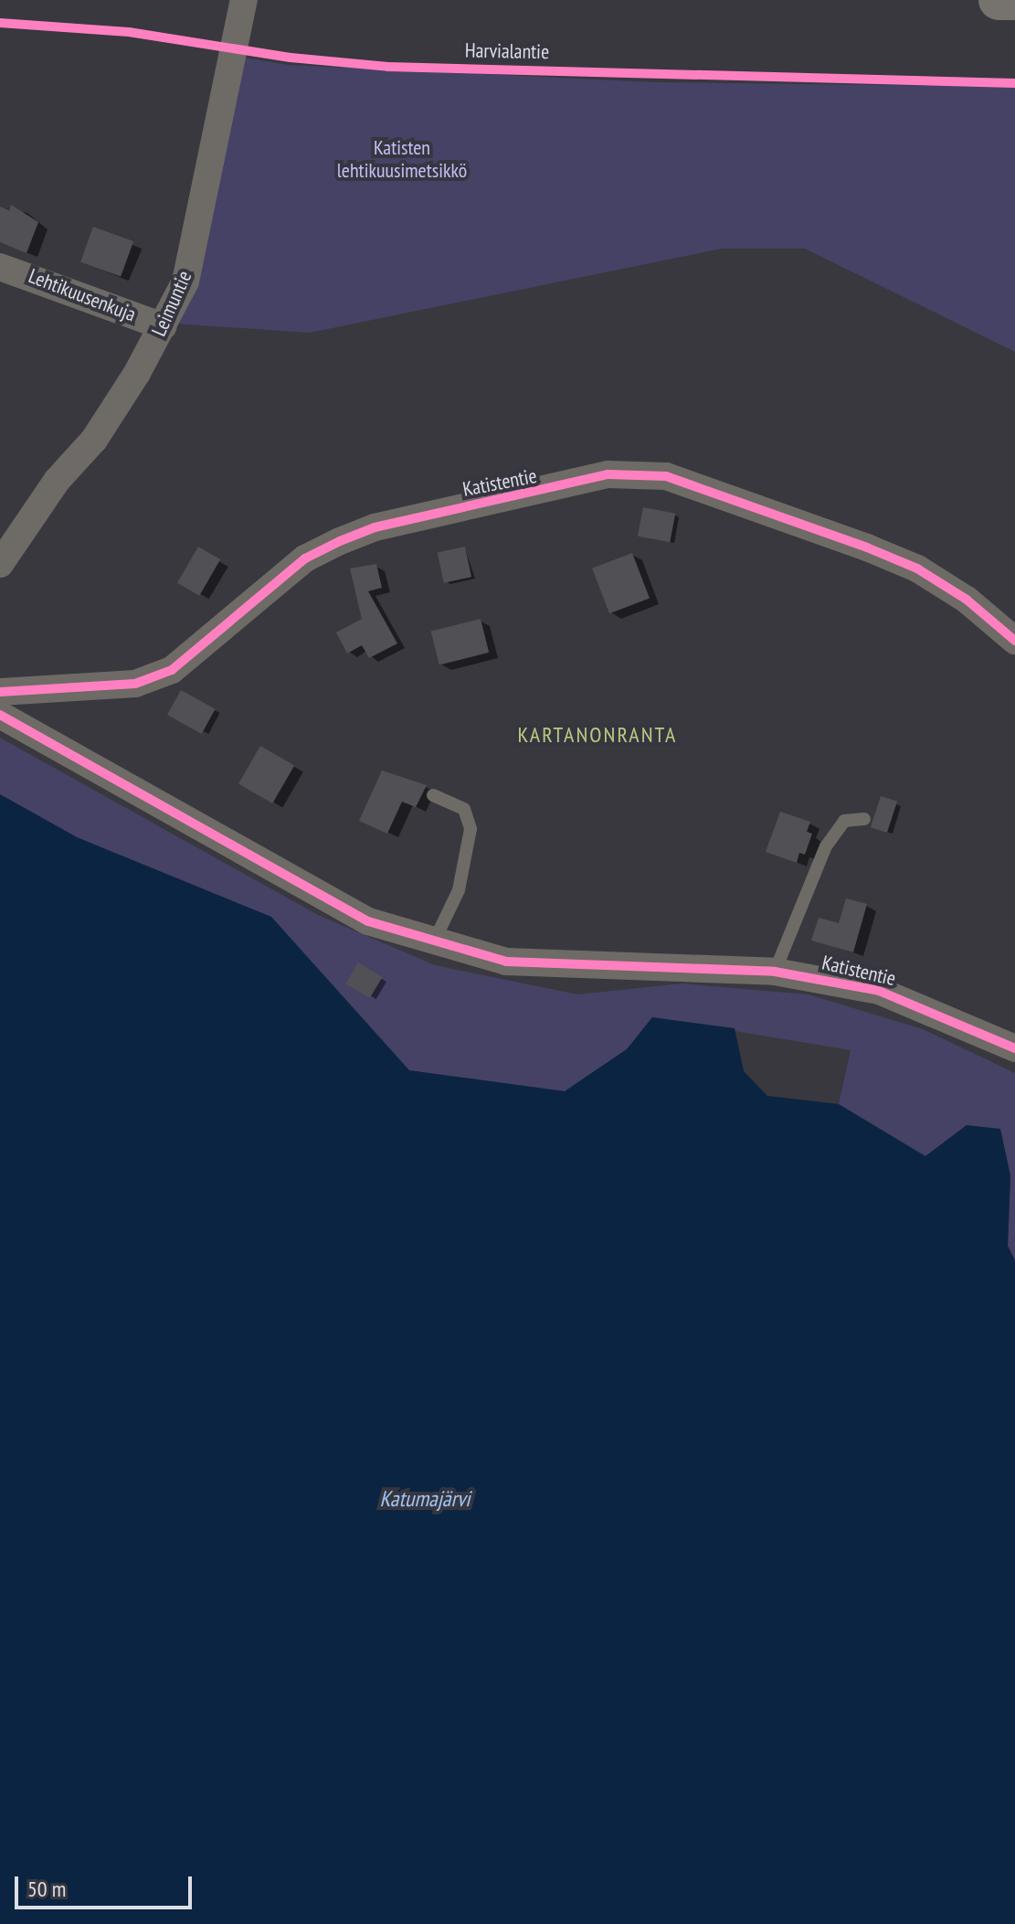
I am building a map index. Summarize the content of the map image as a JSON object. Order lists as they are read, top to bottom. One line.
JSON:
{"streets":{"street":["Lehtikuusenkuja","Leimuntie","Katistentie"],"cycle path":["Harvialantie"]},"crossings":[["Lehtikuusenkuja","Leimuntie"]],"districts":["KARTANONRANTA"],"water":["Katumajärvi"],"parks":["Katisten lehtikuusimetsikkö"],"scale_bar":"50 m"}
